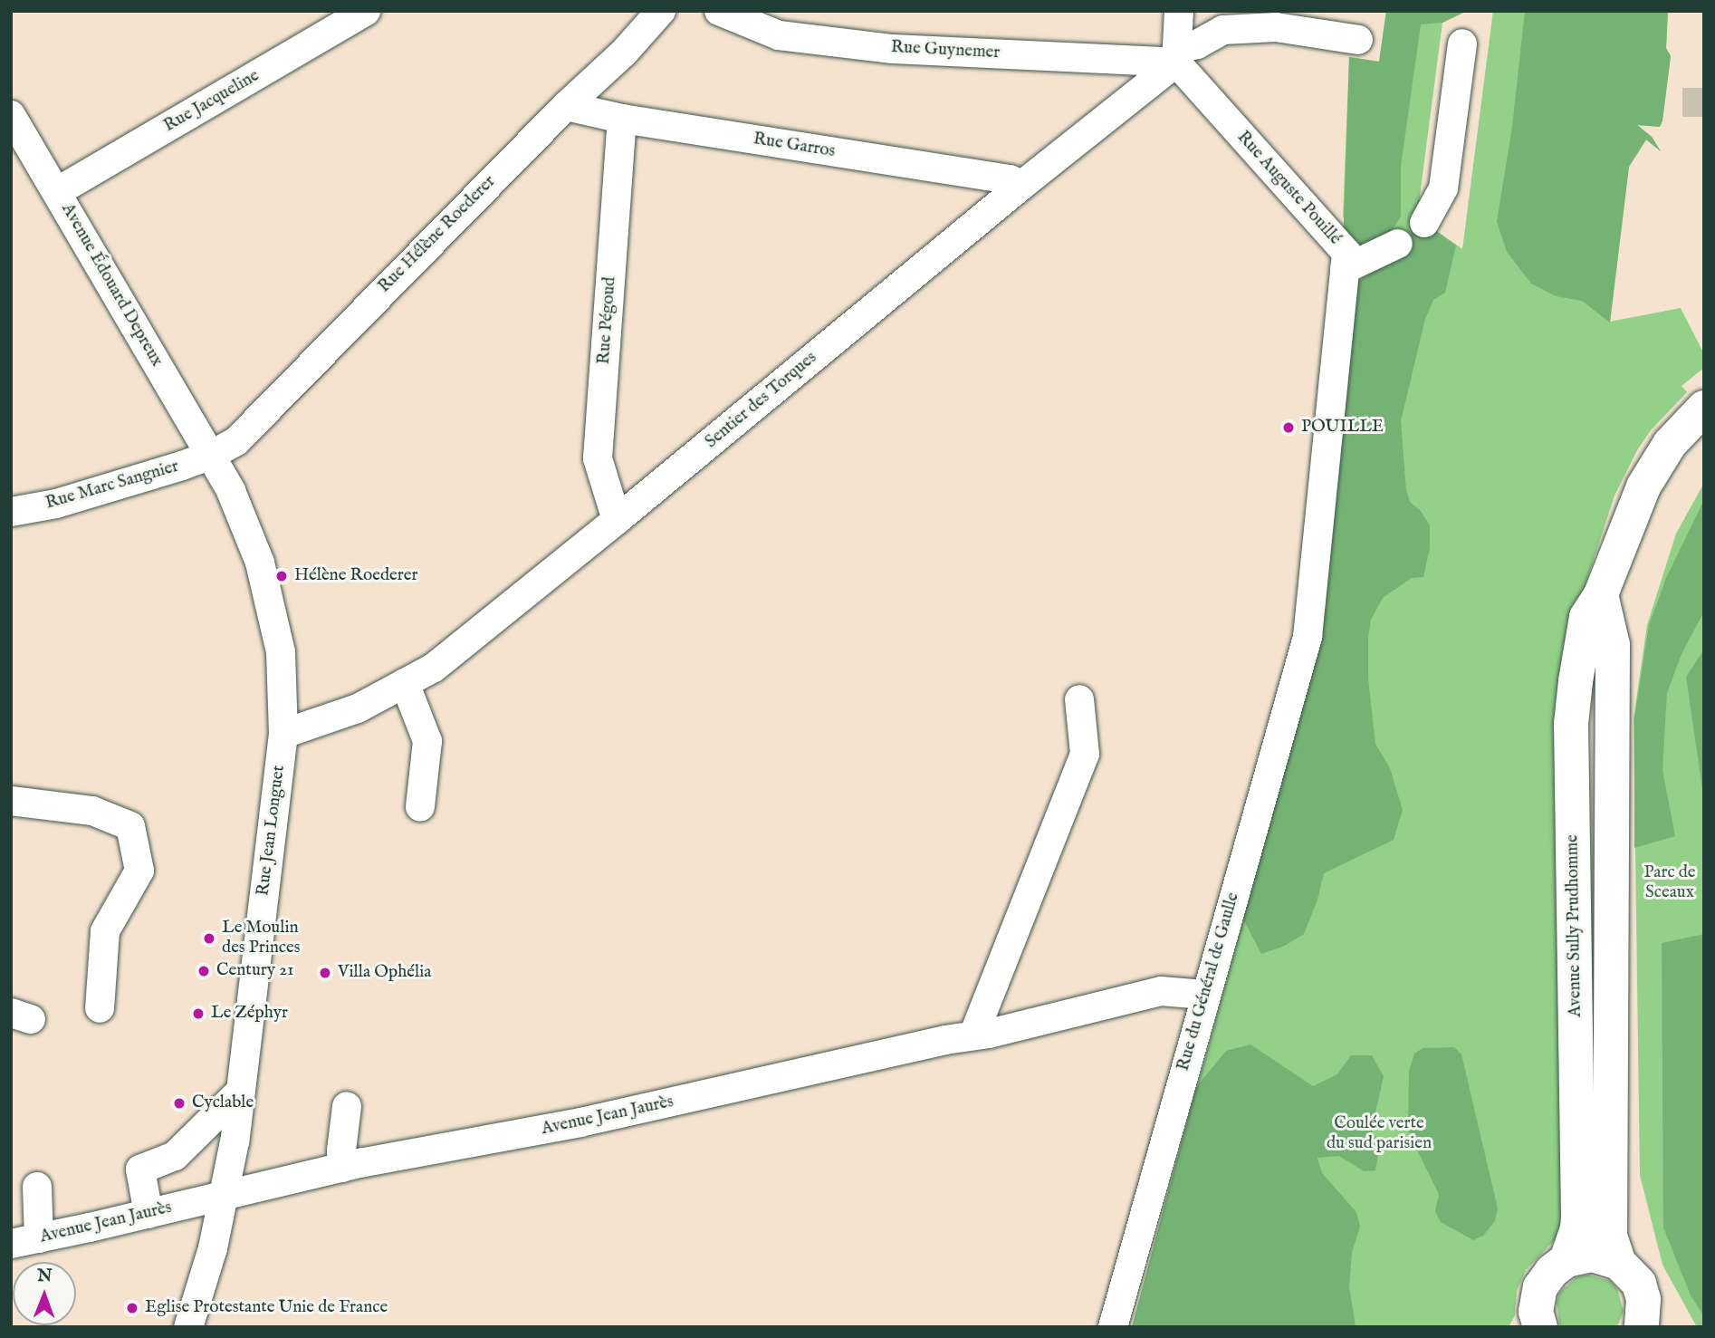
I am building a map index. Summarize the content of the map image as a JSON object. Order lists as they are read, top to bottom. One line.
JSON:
{"streets":{"main road":["Avenue Sully Prudhomme"],"street":["Rue Guynemer","Rue Jacqueline","Rue Garros","Rue Auguste Pouillé","Rue Hélène Roederer","Avenue Édouard Depreux","Rue Pégoud","Sentier des Torques","Rue Marc Sangnier","Rue Jean Longuet","Rue du Général de Gaulle","Avenue Jean Jaurès"]},"crossings":[["Rue Guynemer","Rue Auguste Pouillé"],["Rue Guynemer","Sentier des Torques"],["Rue Jacqueline","Avenue Édouard Depreux"],["Rue Garros","Rue Hélène Roederer"],["Rue Garros","Rue Pégoud"],["Rue Garros","Sentier des Torques"],["Rue Auguste Pouillé","Sentier des Torques"],["Rue Auguste Pouillé","Rue du Général de Gaulle"],["Rue Hélène Roederer","Avenue Édouard Depreux"],["Rue Hélène Roederer","Rue Marc Sangnier"],["Rue Hélène Roederer","Rue Jean Longuet"],["Avenue Édouard Depreux","Rue Marc Sangnier"],["Avenue Édouard Depreux","Rue Jean Longuet"],["Rue Pégoud","Sentier des Torques"],["Sentier des Torques","Rue Jean Longuet"],["Rue Marc Sangnier","Rue Jean Longuet"],["Rue Jean Longuet","Avenue Jean Jaurès"],["Rue du Général de Gaulle","Avenue Jean Jaurès"]],"parks":["Parc de Sceaux","Coulée verte du sud parisien"],"places":["POUILLE","Hélène Roederer","Le Moulin des Princes","Century 21","Villa Ophélia","Le Zéphyr","Cyclable","Eglise Protestante Unie de France"],"north":"top"}
